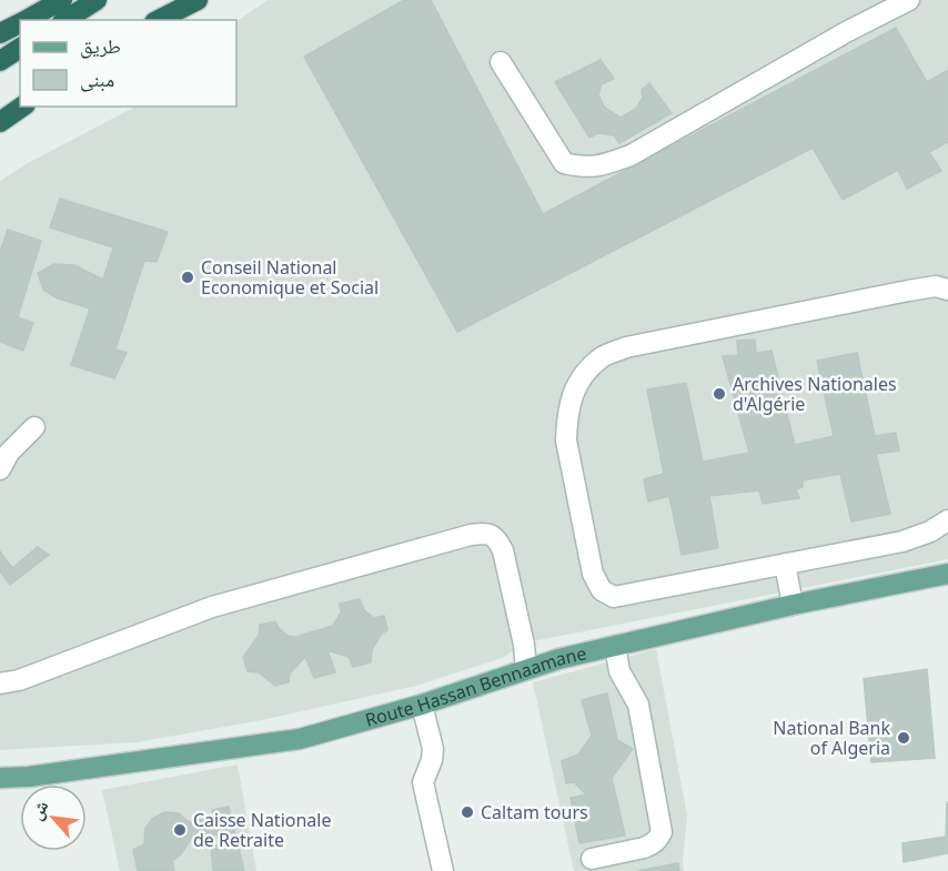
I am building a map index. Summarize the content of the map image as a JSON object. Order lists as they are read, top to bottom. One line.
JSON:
{"streets":{"main road":["Route Hassan Bennaamane"]},"places":["Conseil National Economique et Social","Archives Nationales d'Algérie","National Bank of Algeria","Caltam tours","Caisse Nationale de Retraite"],"legend":["طريق","مبنى"],"north":"top left"}
